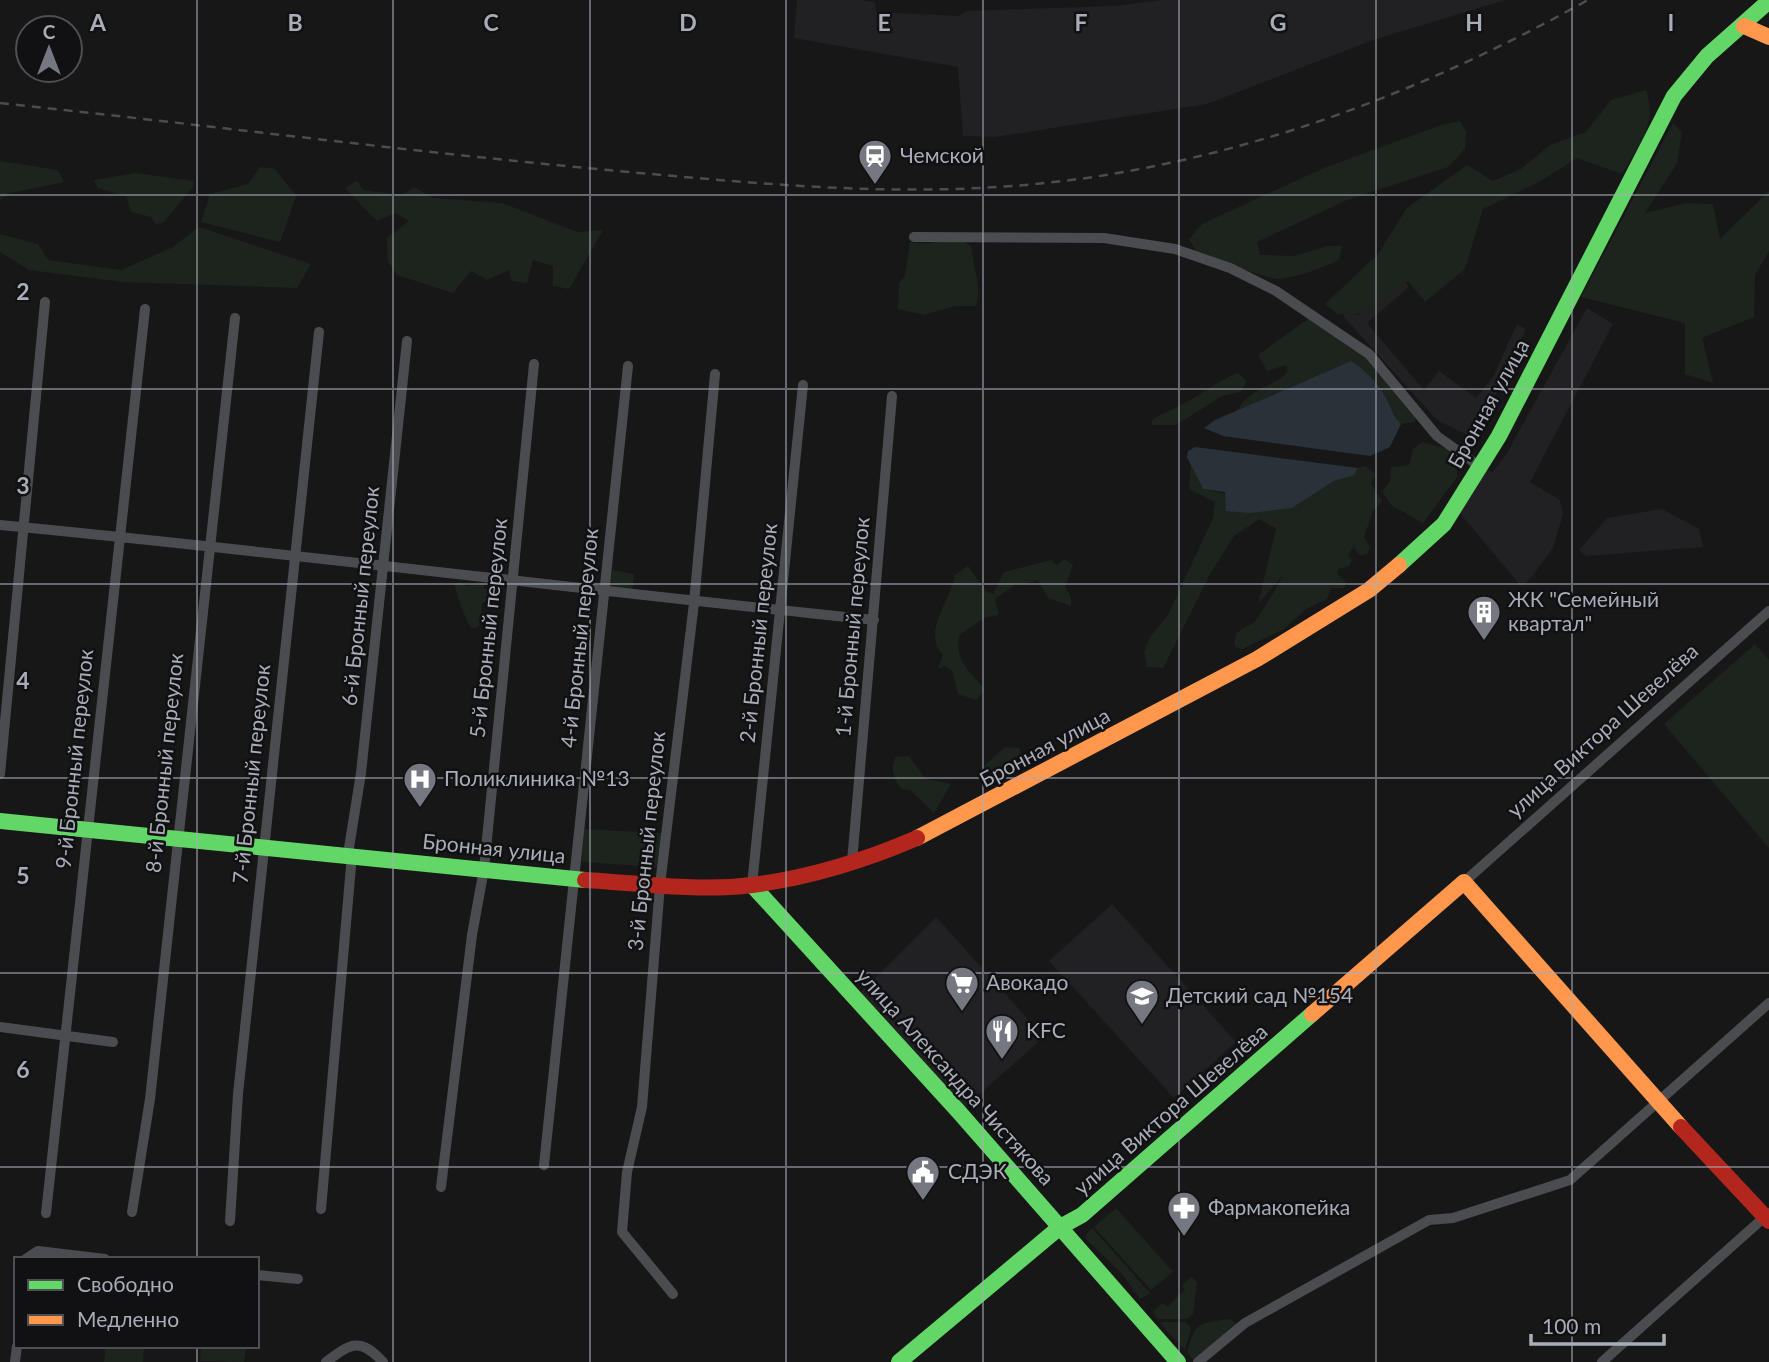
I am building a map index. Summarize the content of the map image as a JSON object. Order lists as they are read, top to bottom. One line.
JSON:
{"streets":{"street":["Бронная улица","6-й Бронный переулок","1-й Бронный переулок","5-й Бронный переулок","2-й Бронный переулок","4-й Бронный переулок","улица Виктора Шевелёва","9-й Бронный переулок","8-й Бронный переулок","7-й Бронный переулок","3-й Бронный переулок","улица Александра Чистякова"]},"crossings":[["Бронная улица","6-й Бронный переулок"],["Бронная улица","1-й Бронный переулок"],["Бронная улица","5-й Бронный переулок"],["Бронная улица","2-й Бронный переулок"],["Бронная улица","4-й Бронный переулок"],["Бронная улица","9-й Бронный переулок"],["Бронная улица","8-й Бронный переулок"],["Бронная улица","7-й Бронный переулок"],["Бронная улица","3-й Бронный переулок"],["Бронная улица","улица Александра Чистякова"],["2-й Бронный переулок","улица Александра Чистякова"],["улица Виктора Шевелёва","улица Александра Чистякова"]],"places":{"station":["Чемской"],"building":["ЖК \"Семейный квартал\""],"hospital":["Поликлиника №13"],"supermarket":["Авокадо"],"school or university":["Детский сад №154"],"restaurant":["KFC"],"public building":["СДЭК"],"pharmacy":["Фармакопейка"]},"legend":["Свободно","Медленно"],"scale_bar":"100 m","north":"top","grid":{"columns":["A","B","C","D","E","F","G","H","I"],"rows":["2","3","4","5","6"]}}
